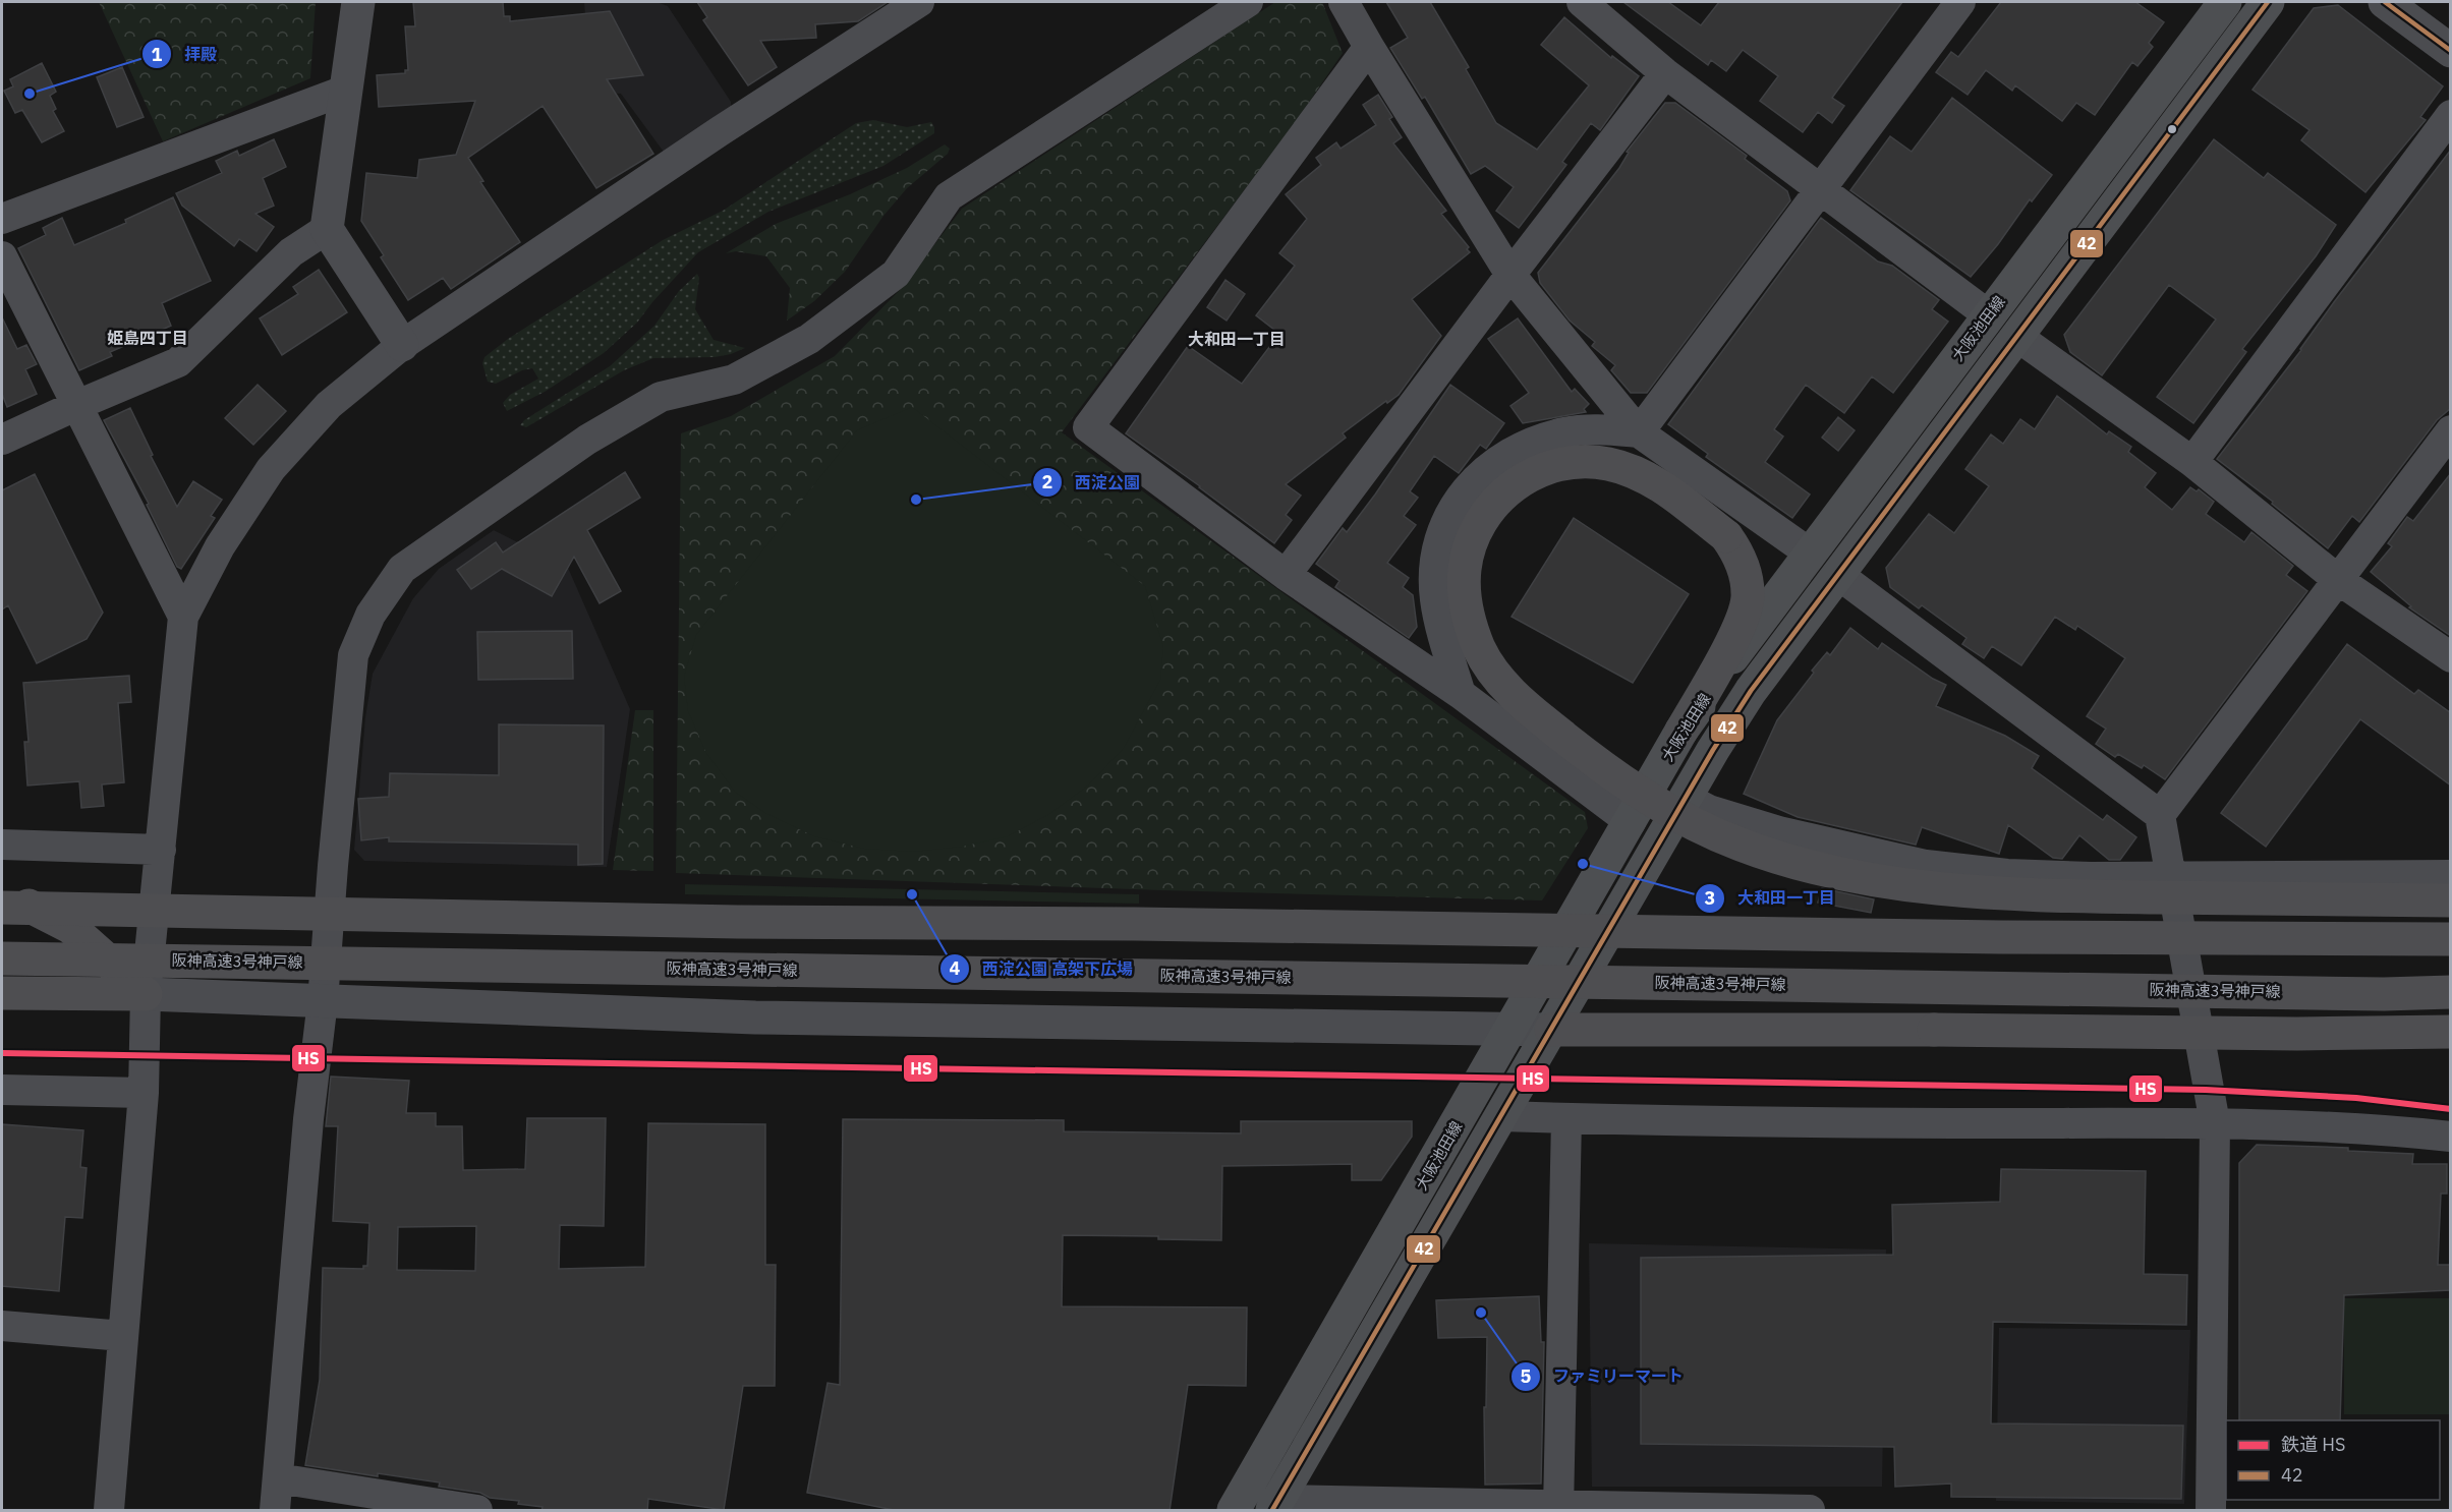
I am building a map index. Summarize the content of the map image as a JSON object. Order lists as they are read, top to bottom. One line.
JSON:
{"streets":{"highway":["阪神高速3号神戸線"],"main road":["大阪池田線"]},"districts":["姫島四丁目","大和田一丁目"],"places":["拝殿","西淀公園","大和田一丁目","西淀公園 高架下広場","ファミリーマート"],"lines":["transit line 42","rail line HS"],"legend":["鉄道 HS","42"]}
